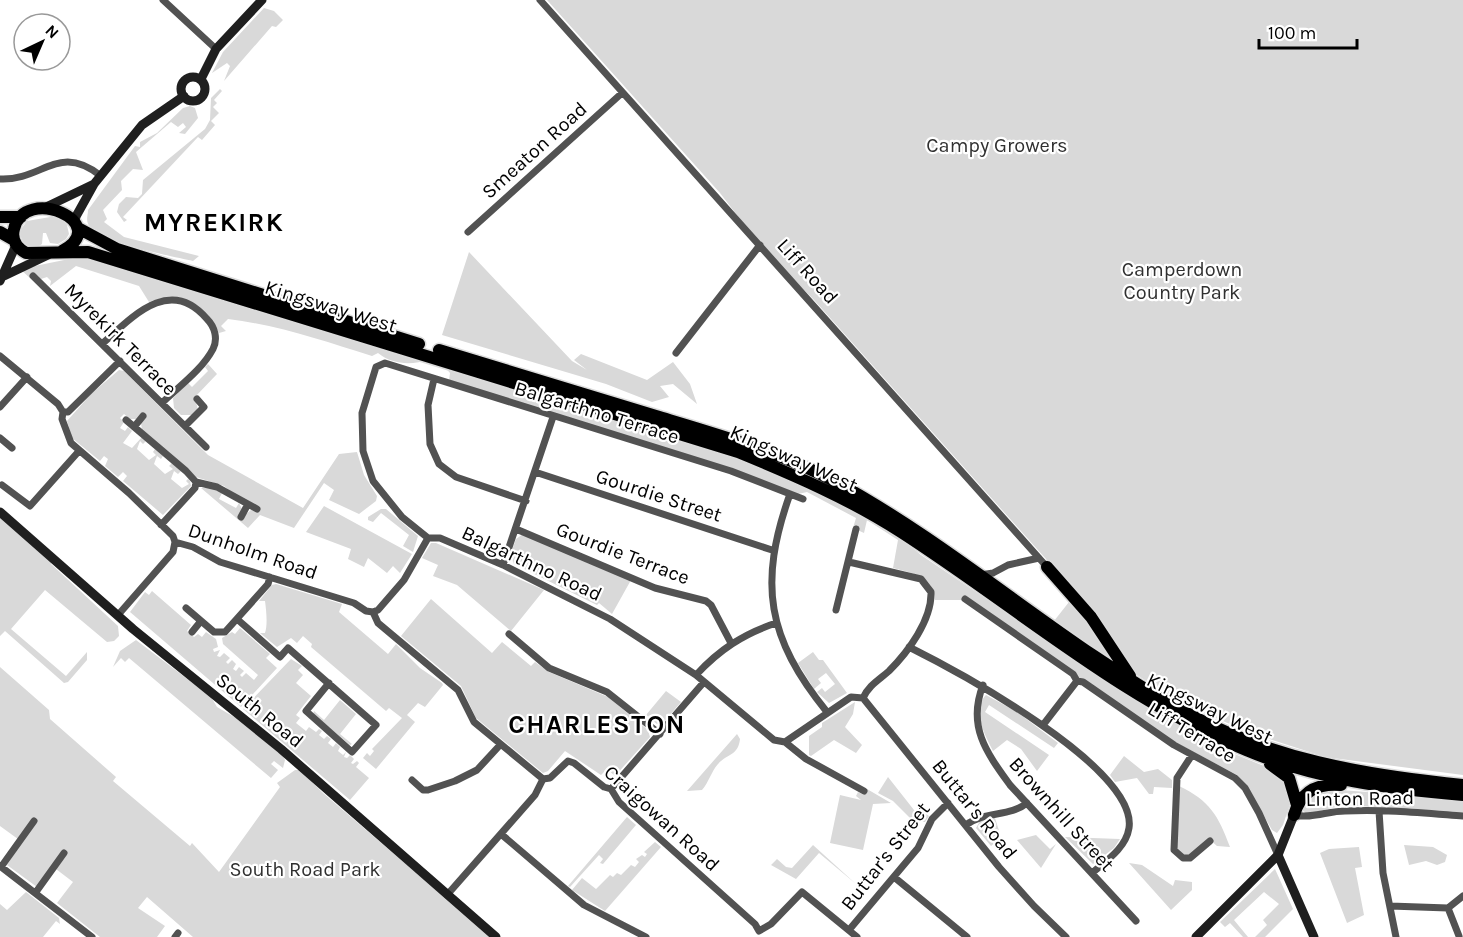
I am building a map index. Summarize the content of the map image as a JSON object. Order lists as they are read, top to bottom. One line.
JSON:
{"streets":{"highway":["Kingsway West"],"street":["Smeaton Road","Liff Road","Myrekirk Terrace","Balgarthno Terrace","Gourdie Street","Dunholm Road","Gourdie Terrace","Balgarthno Road","South Road","Liff Terrace","Linton Road","Buttar's Road","Brownhill Street","Craigowan Road","Buttar's Street"]},"crossings":[["Smeaton Road","Liff Road"],["Balgarthno Terrace","Balgarthno Road"],["Dunholm Road","Craigowan Road"],["South Road","Craigowan Road"],["Buttar's Road","Buttar's Street"]],"districts":["MYREKIRK","CHARLESTON"],"parks":["Campy Growers","Camperdown Country Park","South Road Park"],"scale_bar":"100 m","north":"top right"}
